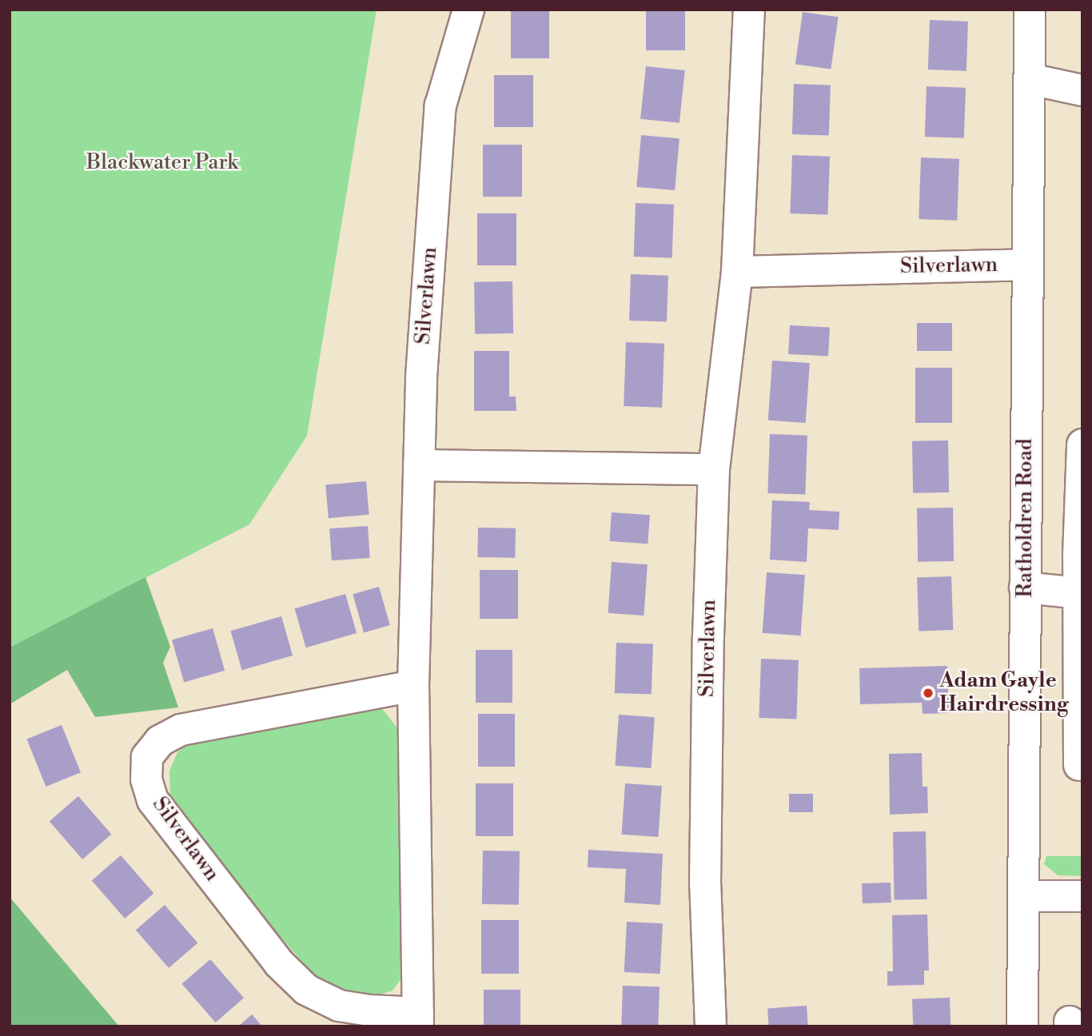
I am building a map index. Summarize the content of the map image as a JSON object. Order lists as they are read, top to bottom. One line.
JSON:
{"streets":{"street":["Silverlawn","Ratholdren Road"]},"crossings":[["Silverlawn","Ratholdren Road"]],"parks":["Blackwater Park"],"places":["Adam Gayle Hairdressing"]}
